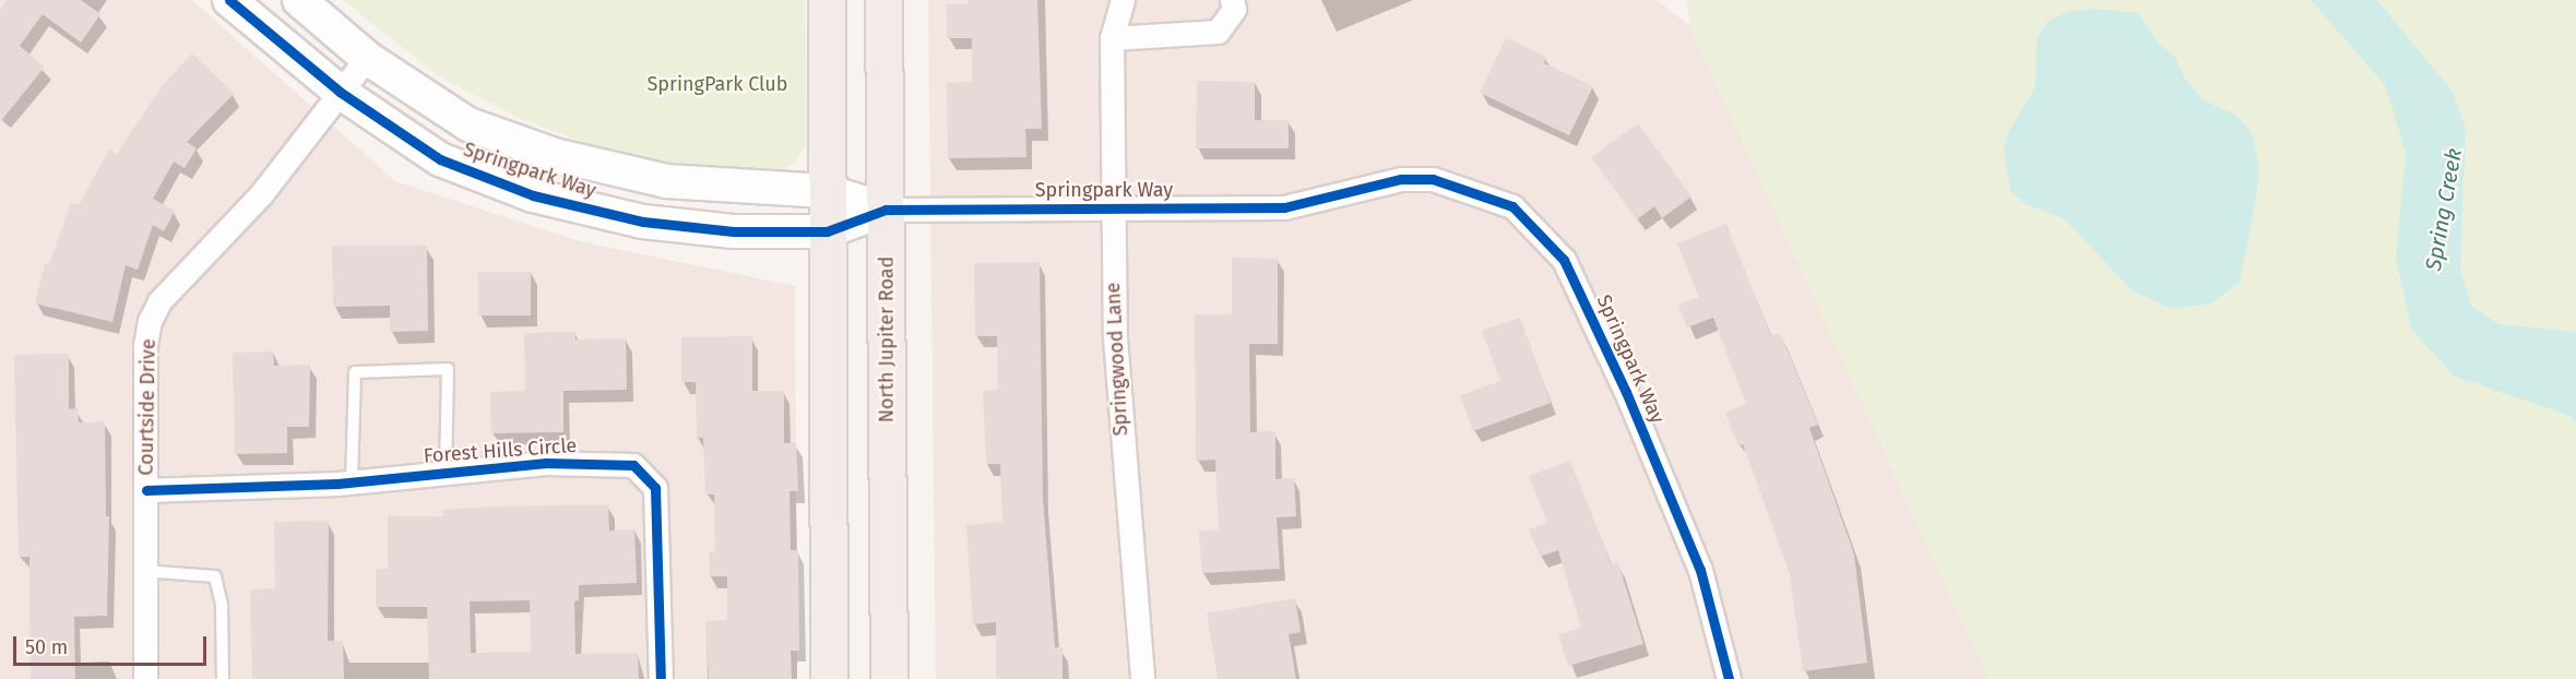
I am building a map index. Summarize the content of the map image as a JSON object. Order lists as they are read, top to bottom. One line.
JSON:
{"streets":{"main road":["North Jupiter Road"],"street":["Springpark Way","Springwood Lane","Courtside Drive","Forest Hills Circle"]},"crossings":[["Springpark Way","North Jupiter Road"],["Springpark Way","Springwood Lane"],["Springpark Way","Courtside Drive"],["Courtside Drive","Forest Hills Circle"]],"water":["Spring Creek"],"parks":["SpringPark Club"],"scale_bar":"50 m"}
